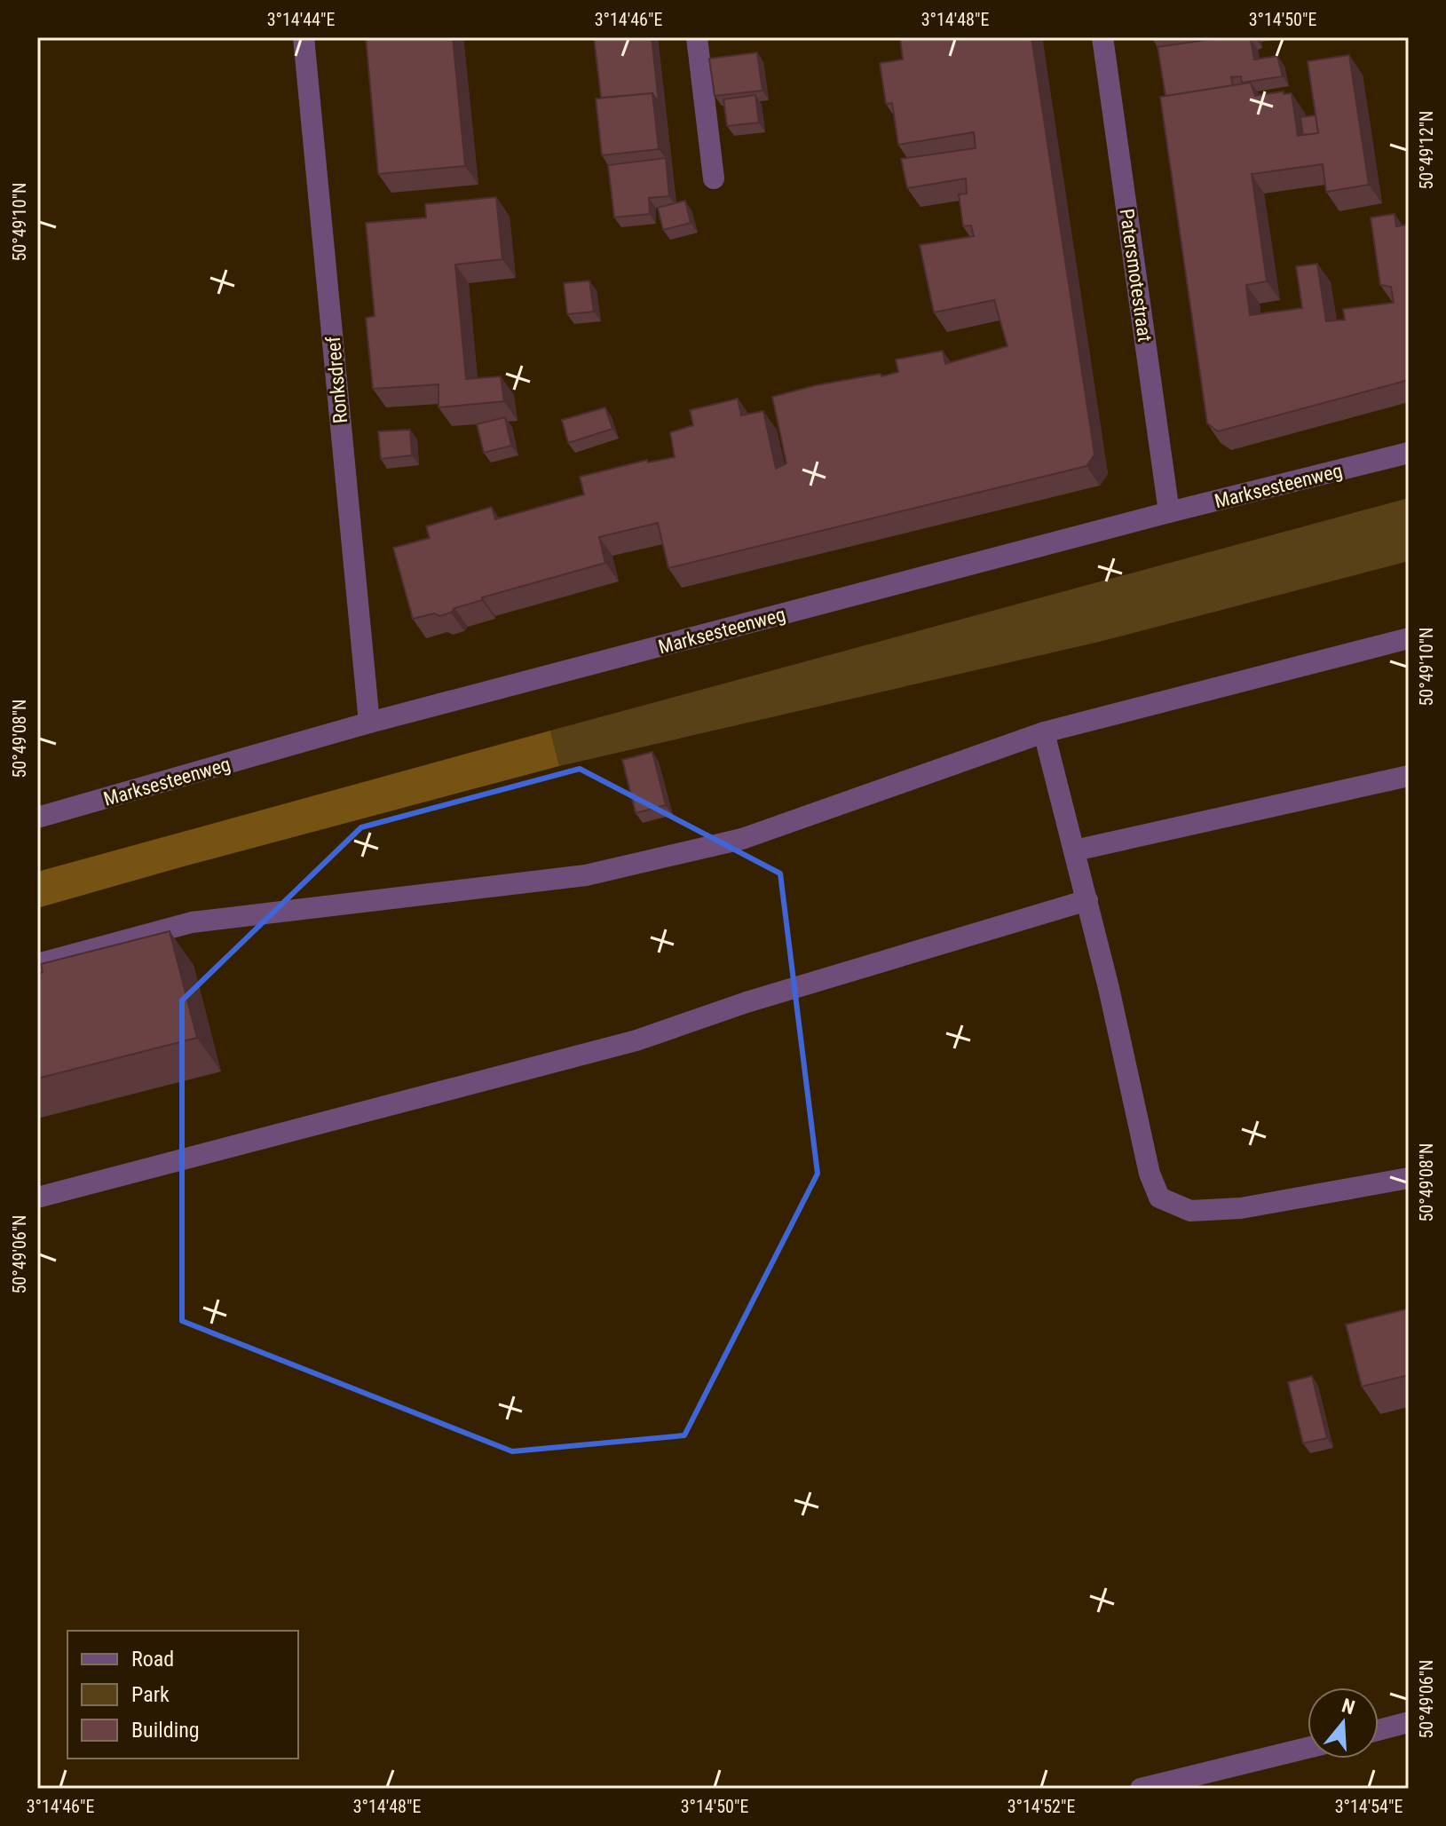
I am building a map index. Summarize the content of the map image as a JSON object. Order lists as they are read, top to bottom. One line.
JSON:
{"streets":{"street":["Patersmotestraat","Ronksdreef","Marksesteenweg"]},"crossings":[["Patersmotestraat","Marksesteenweg"],["Ronksdreef","Marksesteenweg"]],"legend":["Road","Park","Building"],"north":"top","coordinates":["3°14'44\"E","3°14'46\"E","3°14'48\"E","3°14'50\"E","50°49'12\"N","50°49'10\"N","50°49'08\"N","50°49'06\"N","3°14'52\"E","3°14'54\"E"]}
